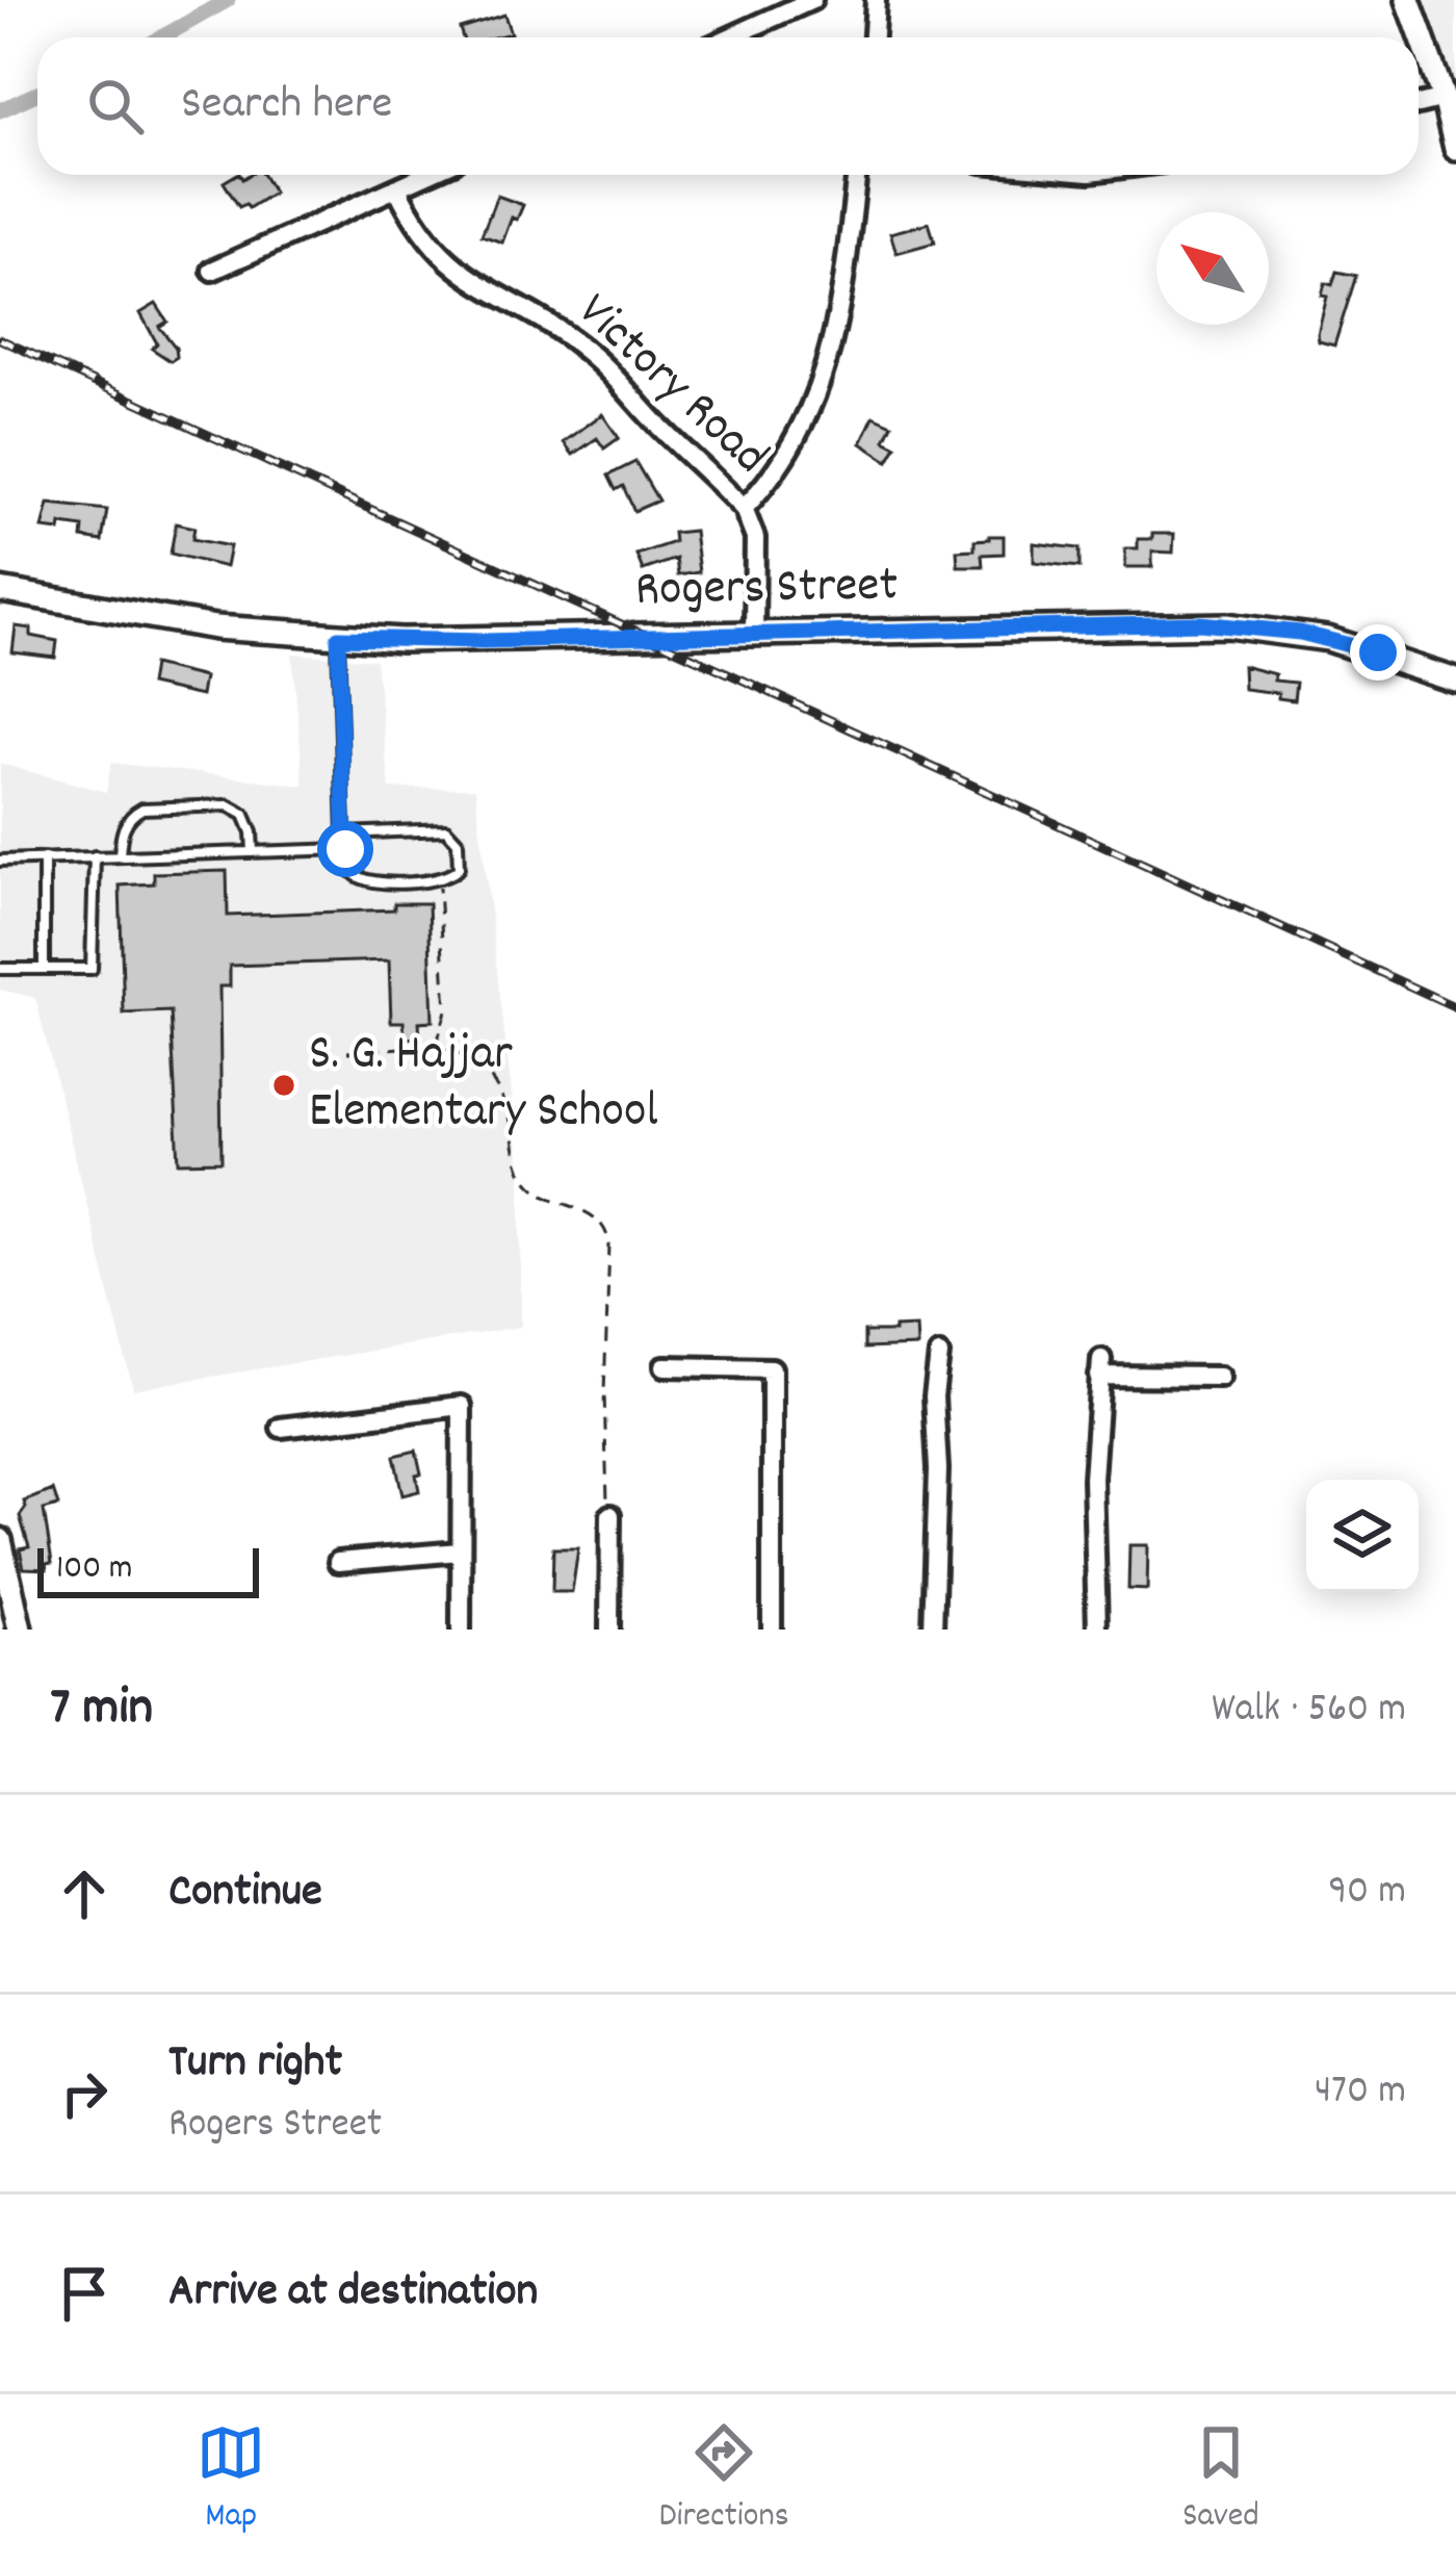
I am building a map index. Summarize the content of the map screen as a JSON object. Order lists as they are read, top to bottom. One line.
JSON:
{"streets":{"main road":["Rogers Street"],"street":["Victory Road"]},"crossings":[["Victory Road","Rogers Street"]],"places":["S. G. Hajjar Elementary School"],"scale_bar":"100 m","north":"top left","page":{"search":"Search here","scale":"100 m","heading":["7 min","Walk · 560 m"],"list":[["Continue","90 m"],["Turn right","Rogers Street","470 m"],"Arrive at destination"],"nav":["Map","Directions","Saved"]}}
